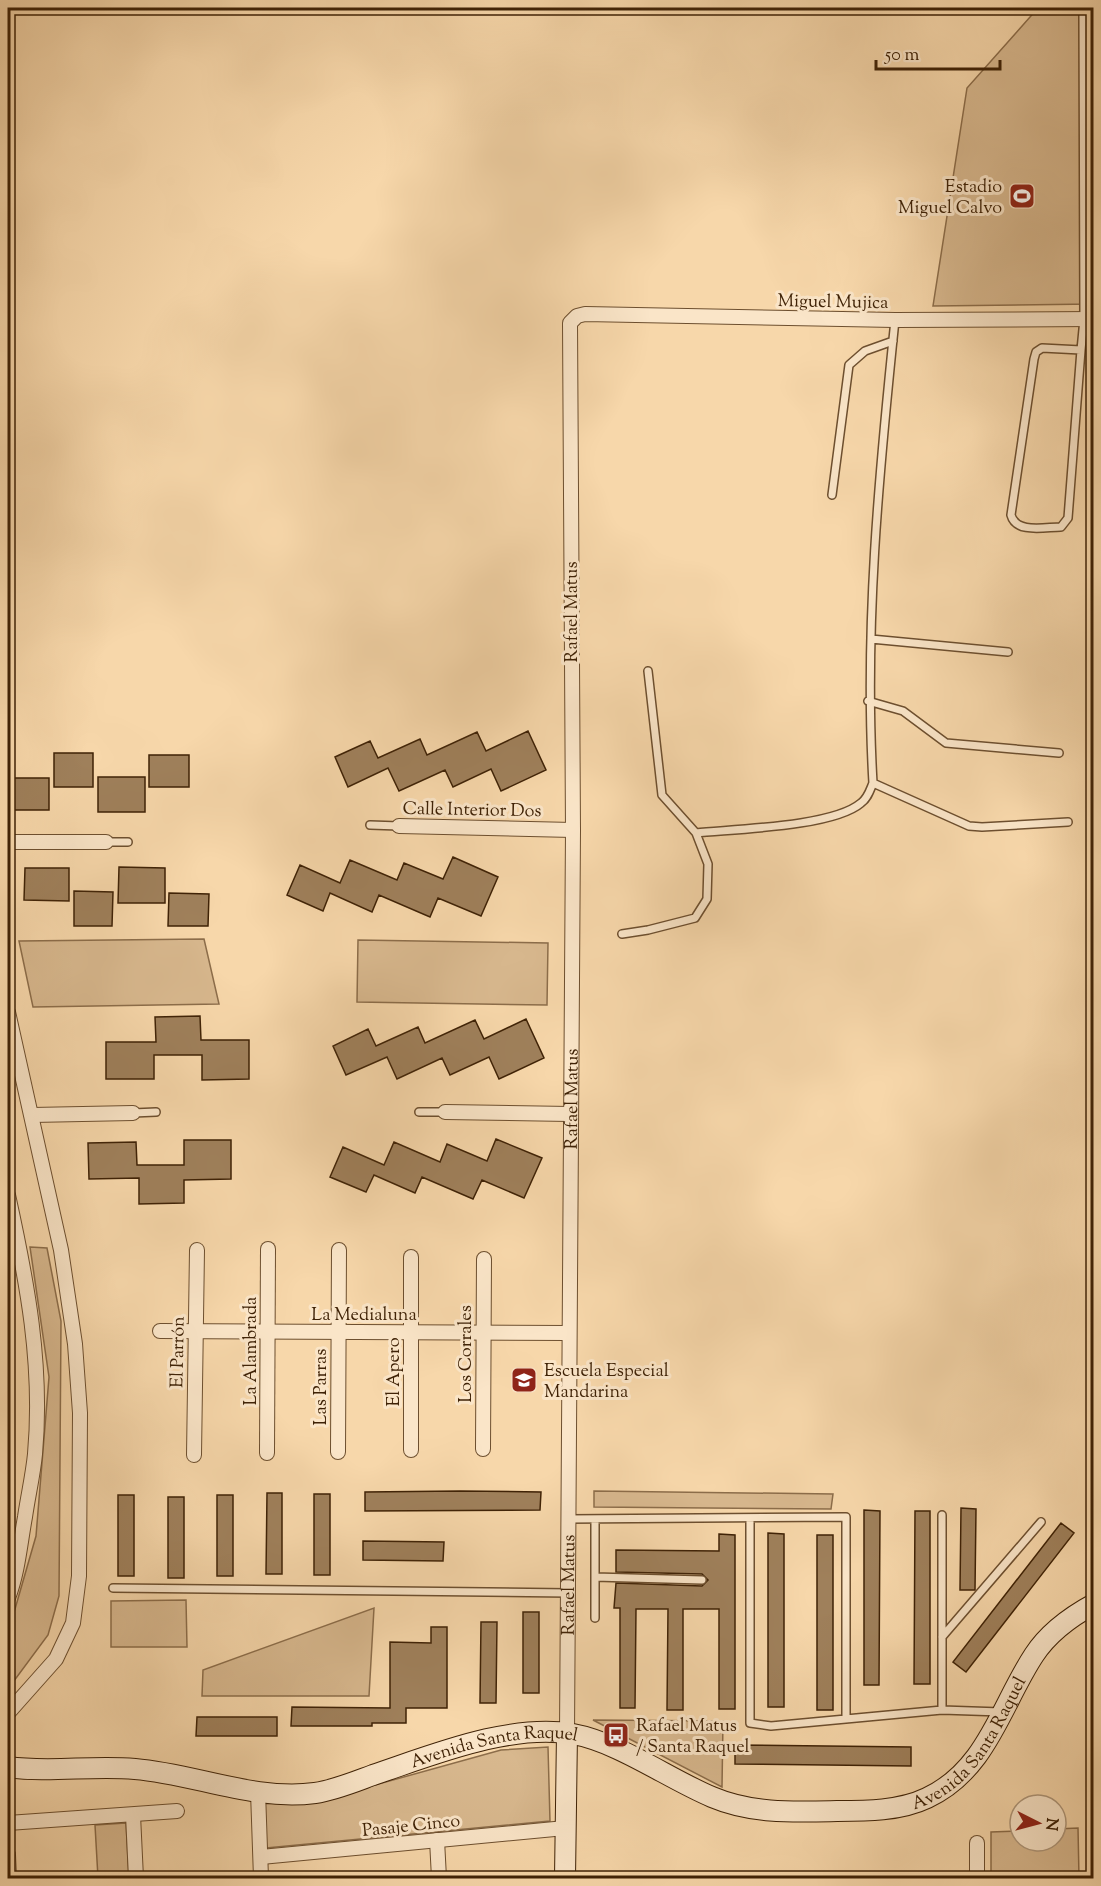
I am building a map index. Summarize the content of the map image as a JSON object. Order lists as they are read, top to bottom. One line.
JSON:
{"streets":{"main road":["Rafael Matus","Avenida Santa Raquel"],"street":["Miguel Mujica","Calle Interior Dos","La Medialuna","La Alambrada","El Parrón","Los Corrales","El Apero","Las Parras","Pasaje Cinco"]},"crossings":[["Miguel Mujica","Rafael Matus"],["Rafael Matus","Calle Interior Dos"],["Rafael Matus","La Medialuna"],["Rafael Matus","Avenida Santa Raquel"],["Rafael Matus","Pasaje Cinco"],["La Medialuna","La Alambrada"],["La Medialuna","El Parrón"],["La Medialuna","Los Corrales"],["La Medialuna","El Apero"],["La Medialuna","Las Parras"]],"places":{"sports":["Estadio Miguel Calvo"],"school or university":["Escuela Especial Mandarina"],"bus stop":["Rafael Matus / Santa Raquel"]},"scale_bar":"50 m","north":"right"}
